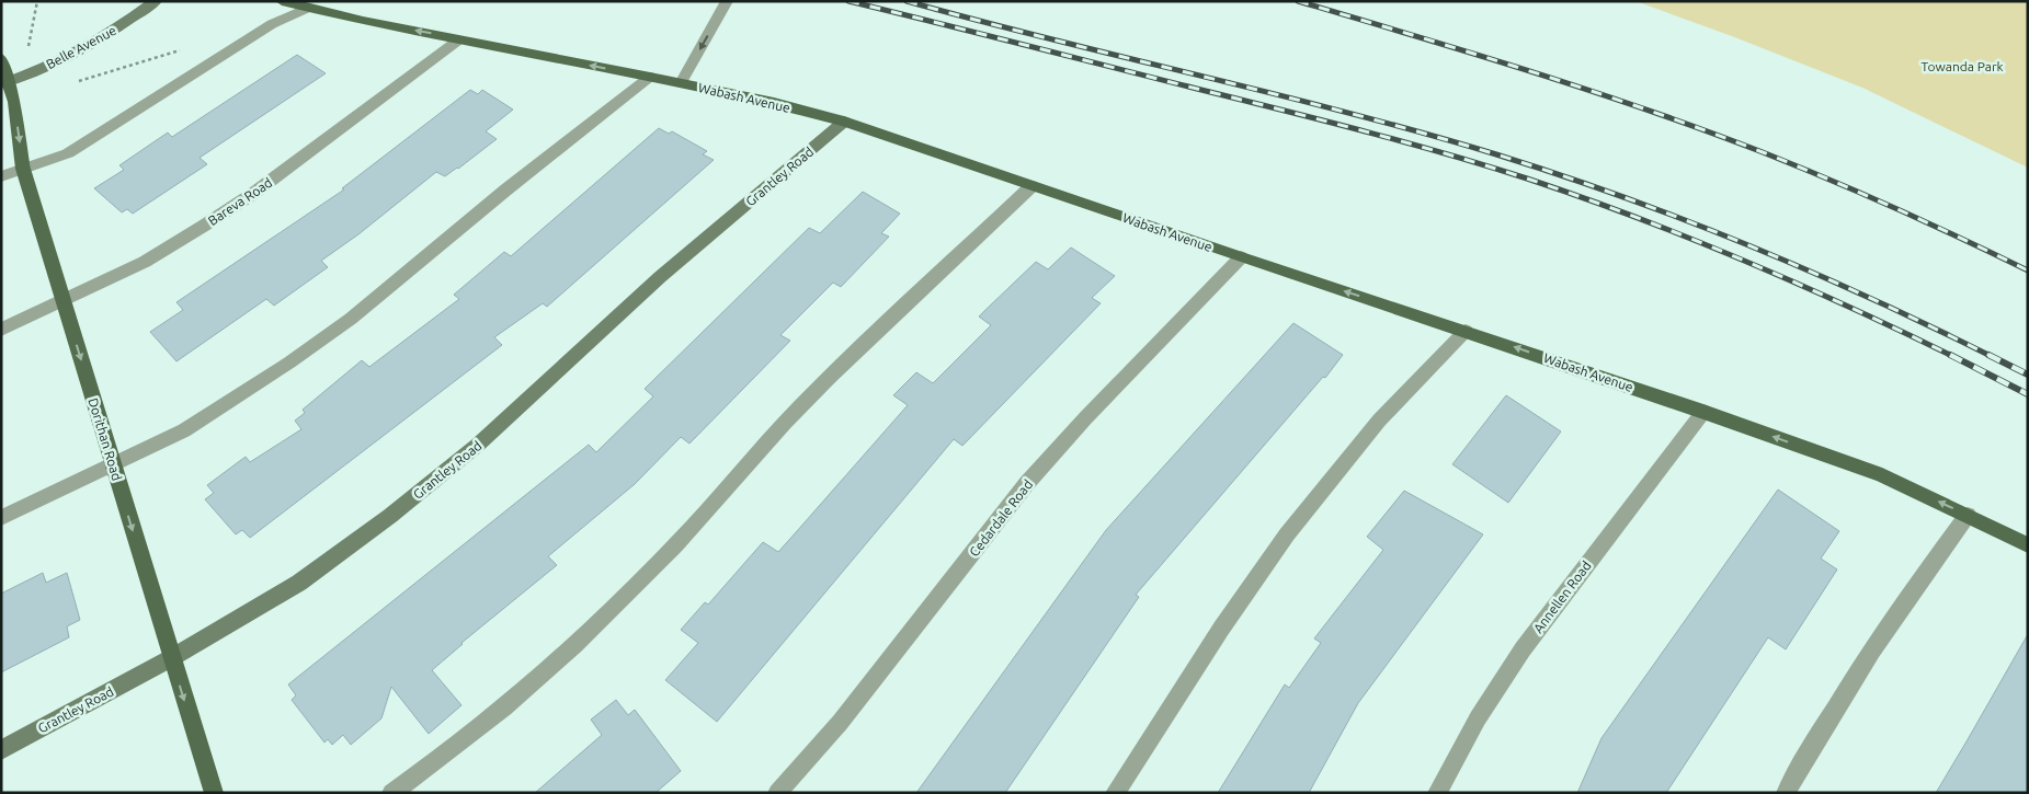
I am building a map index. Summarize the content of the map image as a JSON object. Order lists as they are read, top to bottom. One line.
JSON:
{"streets":{"main road":["Wabash Avenue","Dorithan Road"],"street":["Belle Avenue","Grantley Road","Bareva Road","Cedardale Road","Annellen Road"]},"crossings":[["Belle Avenue","Dorithan Road"],["Wabash Avenue","Grantley Road"],["Wabash Avenue","Bareva Road"],["Wabash Avenue","Cedardale Road"],["Wabash Avenue","Annellen Road"],["Grantley Road","Dorithan Road"],["Bareva Road","Dorithan Road"]],"one_way":["Wabash Avenue","Dorithan Road"],"parks":["Towanda Park"]}
